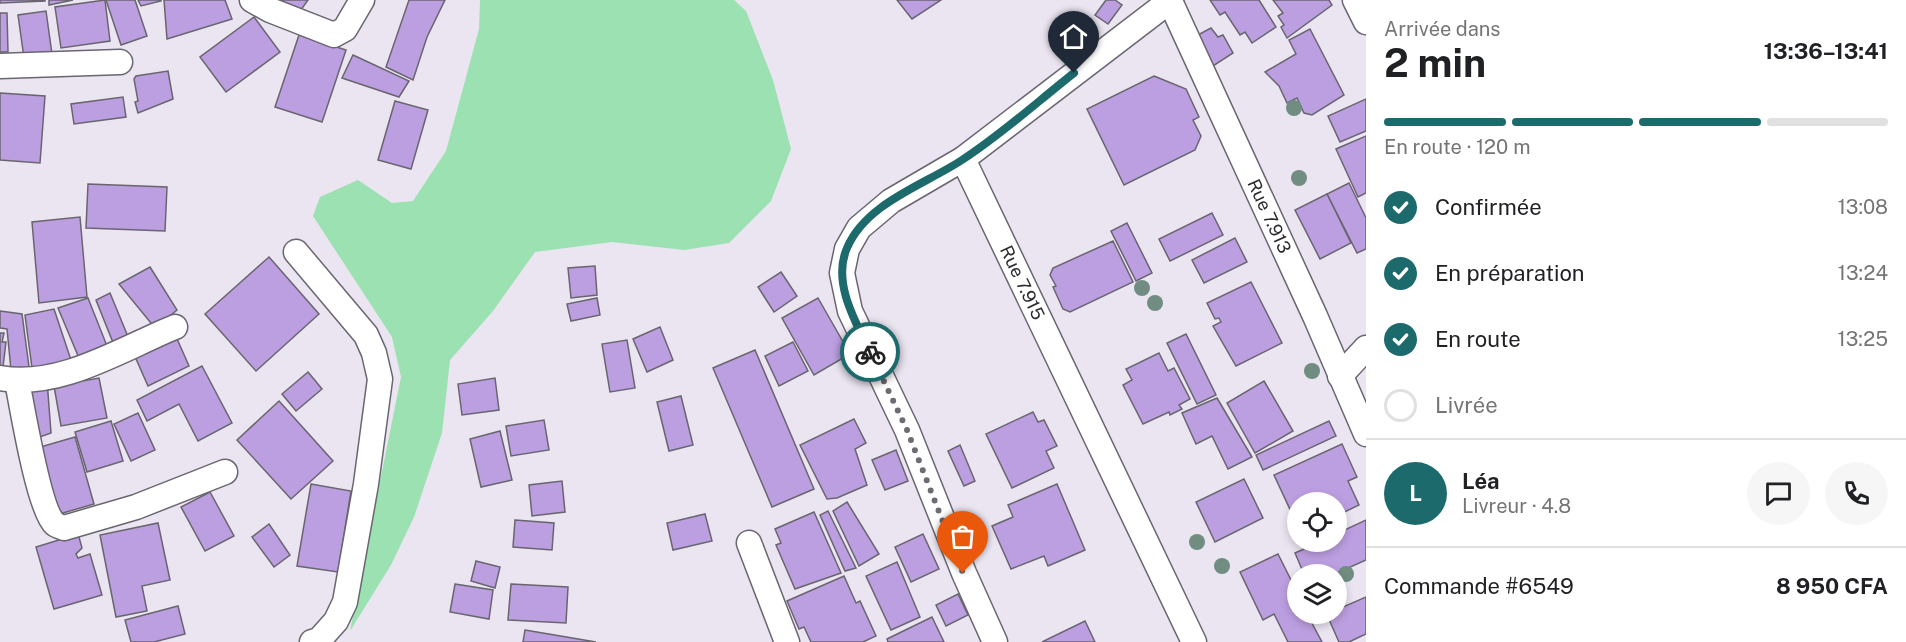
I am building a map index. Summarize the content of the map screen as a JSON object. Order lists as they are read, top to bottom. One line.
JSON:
{"streets":{"street":["Rue 7.913","Rue 7.915"]},"page":{"heading":["2 min","Arrivée dans","13:36–13:41"],"panel":["Léa","Livreur · 4.8","Commande #6549","8 950 CFA"],"bar":"En route · 120 m","list":[["Confirmée","13:08"],["En préparation","13:24"],["En route","13:25"],"Livrée"],"round":"L"}}
